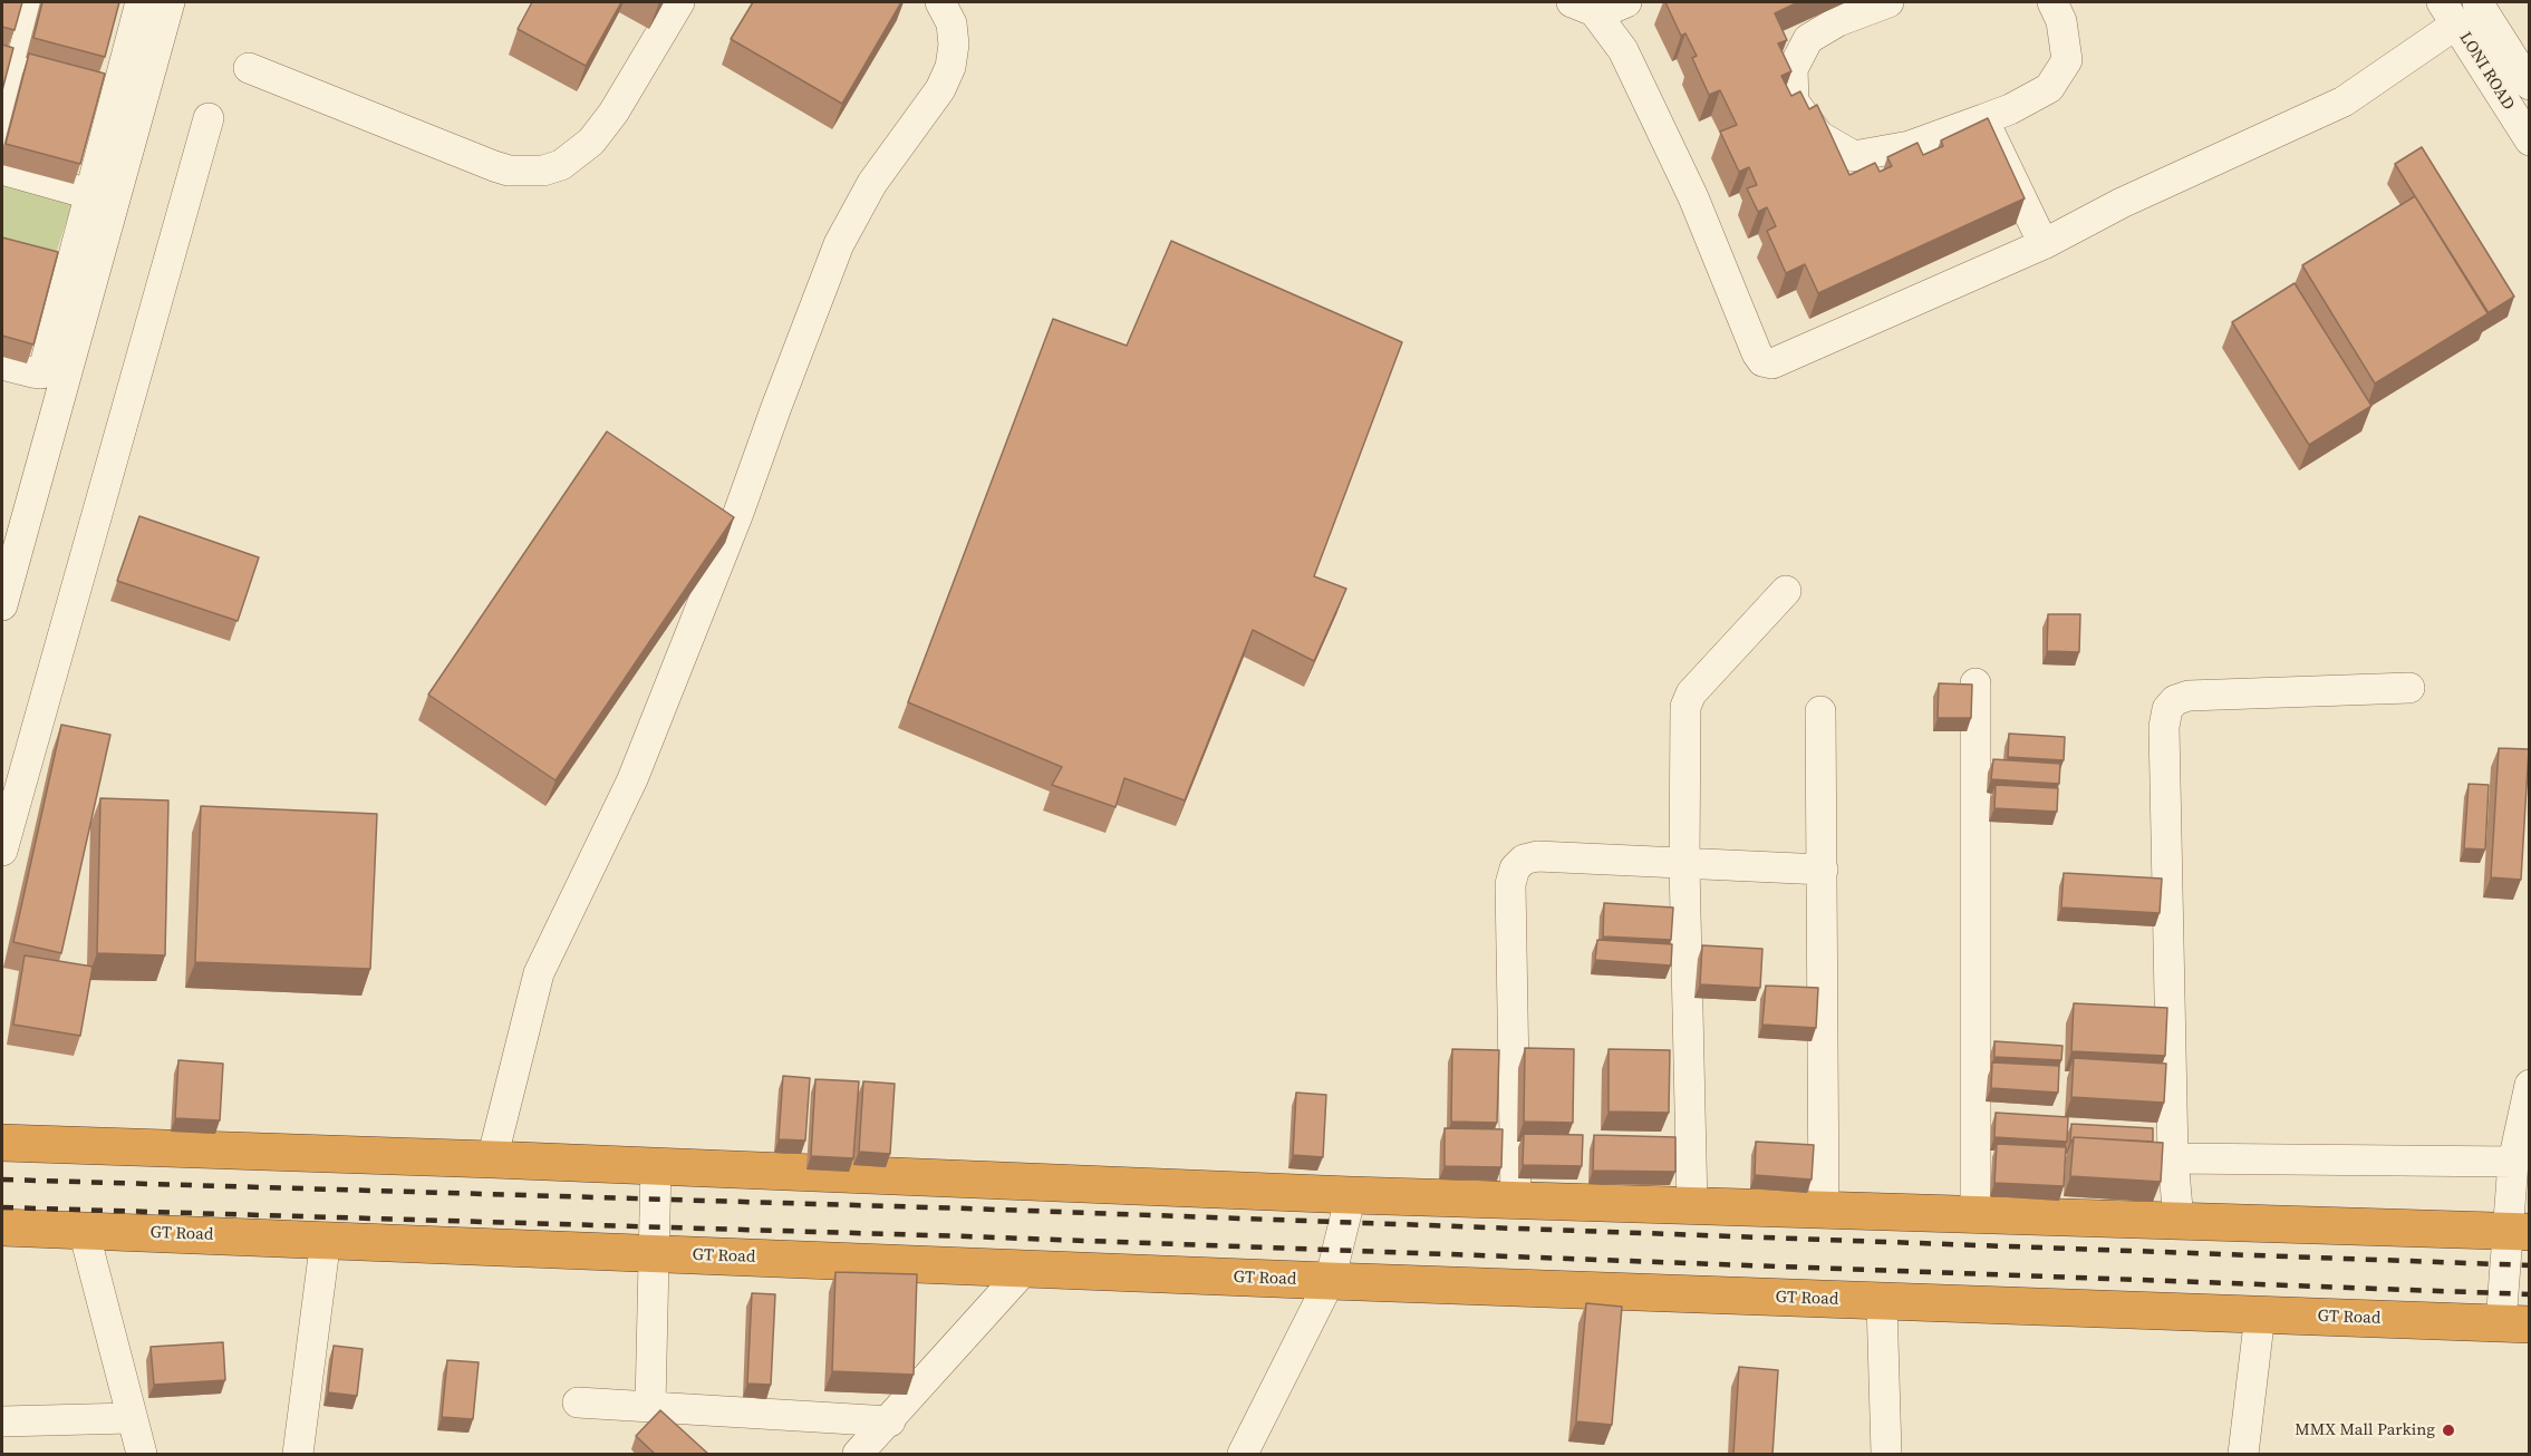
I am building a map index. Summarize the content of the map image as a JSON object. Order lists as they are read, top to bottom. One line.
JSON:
{"streets":{"highway":["GT Road"],"street":["LONI ROAD"]},"places":["MMX Mall Parking"]}
